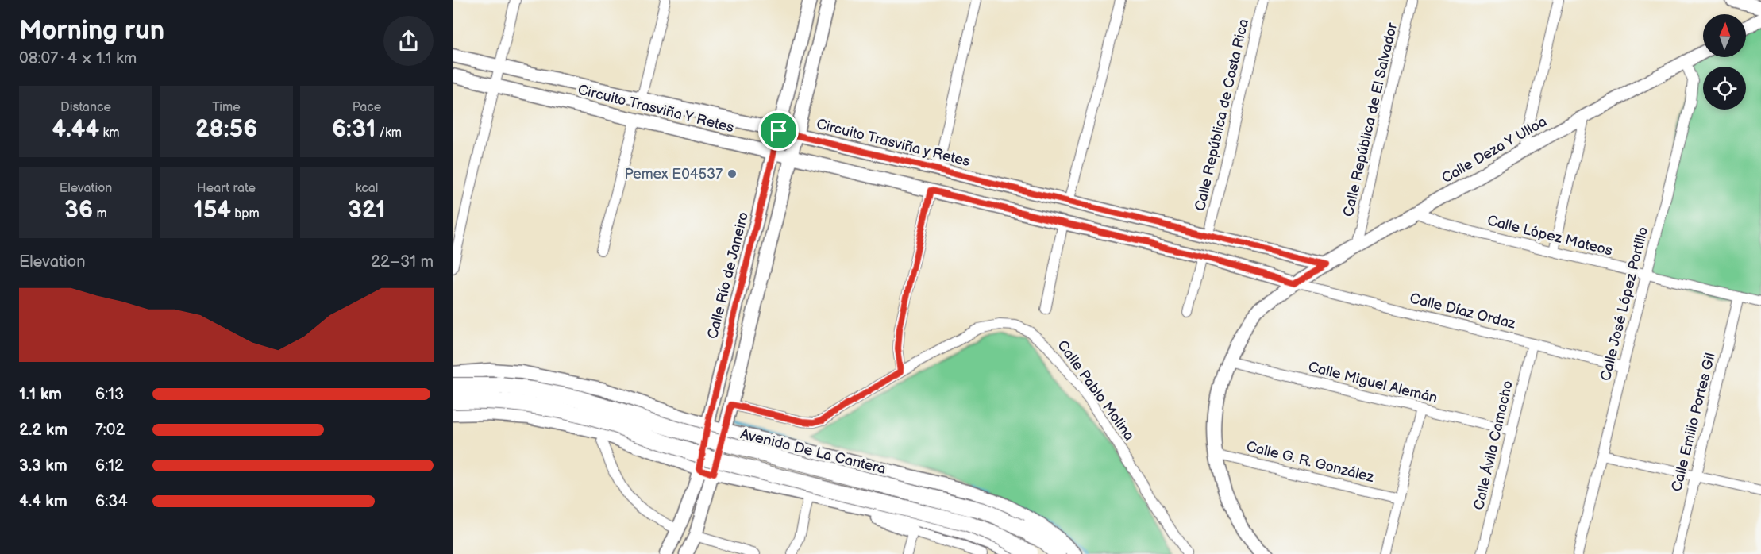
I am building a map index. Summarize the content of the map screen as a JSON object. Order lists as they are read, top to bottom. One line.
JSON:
{"streets":{"main road":["Avenida De La Cantera"],"street":["Circuito Trasviña Y Retes","Calle República de Costa Rica","Calle República de El Salvador","Circuito Trasviña y Retes","Calle Deza Y Ulloa","Calle López Mateos","Calle Río de Janeiro","Calle José López Portillo","Calle Díaz Ordaz","Calle Miguel Alemán","Calle Pablo Molina","Calle Emilio Portes Gil","Calle Ávila Camacho","Calle G. R. González"]},"crossings":[["Circuito Trasviña Y Retes","Calle Deza Y Ulloa"],["Circuito Trasviña Y Retes","Calle Río de Janeiro"],["Circuito Trasviña Y Retes","Calle Díaz Ordaz"],["Calle República de Costa Rica","Circuito Trasviña y Retes"],["Calle República de El Salvador","Calle Deza Y Ulloa"],["Circuito Trasviña y Retes","Calle Deza Y Ulloa"],["Circuito Trasviña y Retes","Calle Río de Janeiro"],["Calle Deza Y Ulloa","Calle López Mateos"],["Calle Deza Y Ulloa","Calle José López Portillo"],["Calle Deza Y Ulloa","Calle Díaz Ordaz"],["Calle Deza Y Ulloa","Calle Miguel Alemán"],["Calle Deza Y Ulloa","Calle G. R. González"],["Calle López Mateos","Calle José López Portillo"],["Calle López Mateos","Calle Emilio Portes Gil"],["Calle Río de Janeiro","Avenida De La Cantera"],["Calle José López Portillo","Calle Díaz Ordaz"],["Calle Díaz Ordaz","Calle Ávila Camacho"],["Calle Miguel Alemán","Calle Ávila Camacho"]],"places":["Pemex E04537"],"north":"top","page":{"heading":["Morning run","08:07 · 4 × 1.1 km"],"stats":[["Distance","4.44 km"],["Time","28:56"],["Pace","6:31 /km"],["Elevation","36 m"],["Heart rate","154 bpm"],["kcal","321"]],"chart":["Elevation","22–31 m"],"list":[{"name":"1.1 km","note":"6:13"},{"name":"2.2 km","note":"7:02"},{"name":"3.3 km","note":"6:12"},{"name":"4.4 km","note":"6:34"}]}}
